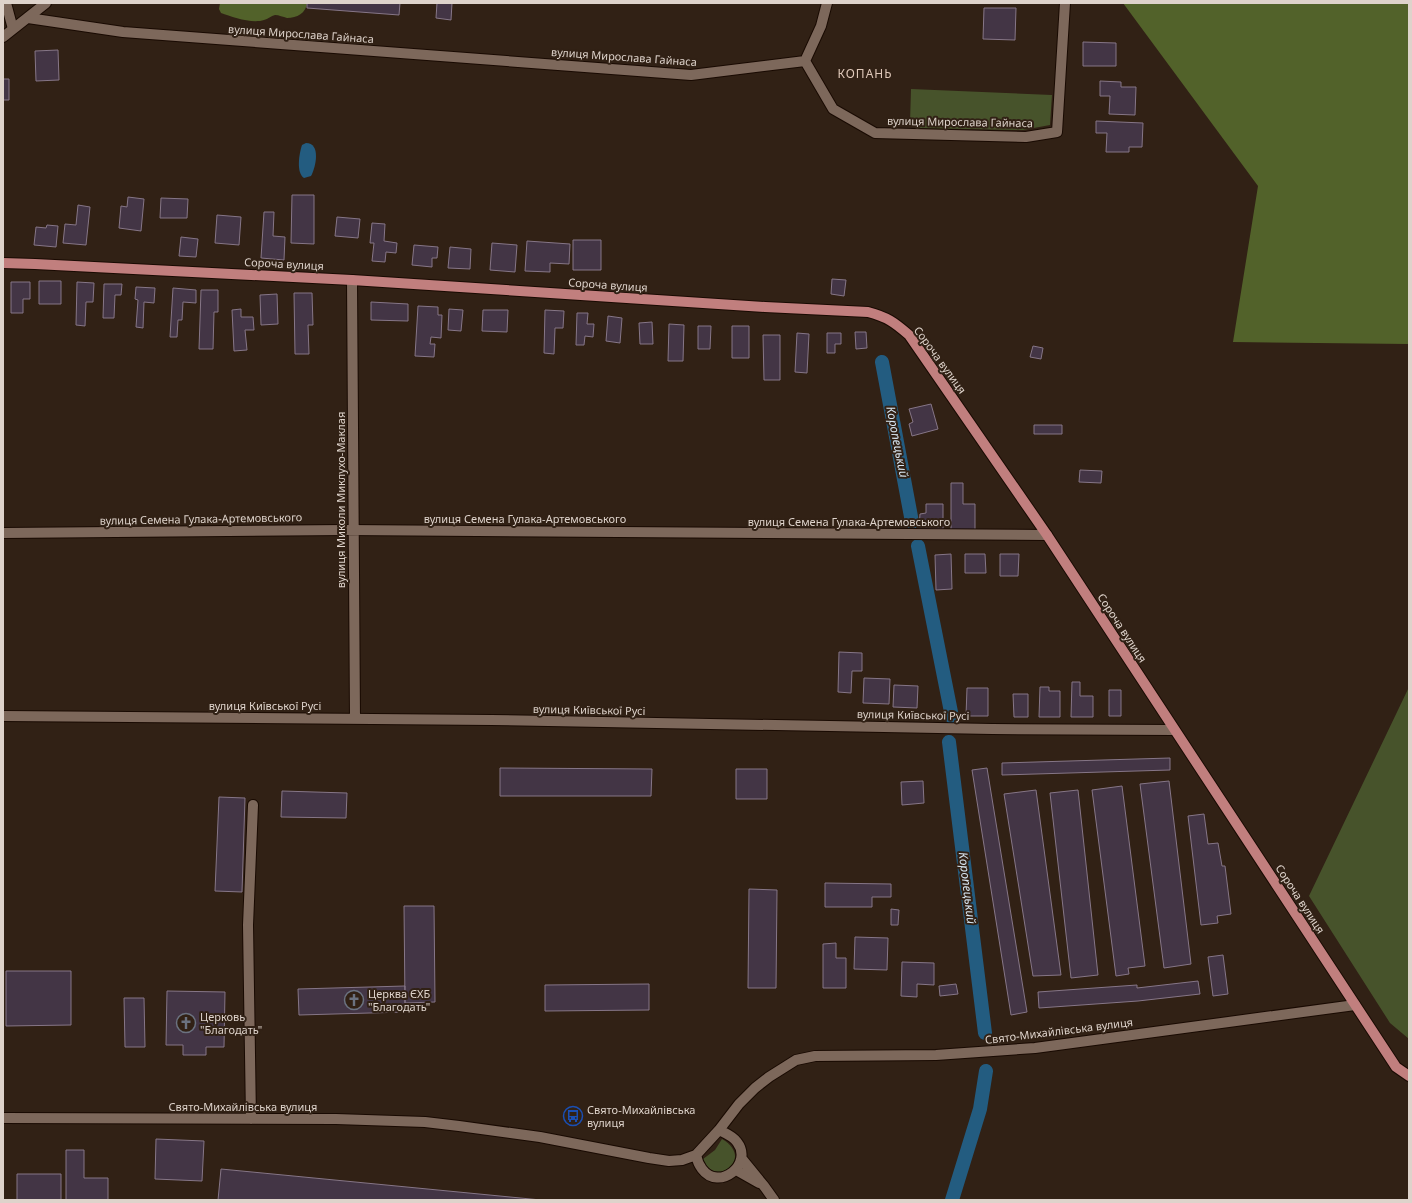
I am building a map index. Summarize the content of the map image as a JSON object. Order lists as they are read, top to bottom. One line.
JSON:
{"streets":{"main road":["Сороча вулиця"],"street":["вулиця Мирослава Гайнаса","вулиця Миколи Миклухо-Маклая","вулиця Семена Гулака-Артемовського","вулиця Київської Русі","Свято-Михайлівська вулиця"]},"crossings":[["Сороча вулиця","вулиця Миколи Миклухо-Маклая"],["Сороча вулиця","вулиця Семена Гулака-Артемовського"],["Сороча вулиця","вулиця Київської Русі"],["Сороча вулиця","Свято-Михайлівська вулиця"],["вулиця Миколи Миклухо-Маклая","вулиця Семена Гулака-Артемовського"],["вулиця Миколи Миклухо-Маклая","вулиця Київської Русі"]],"districts":["КОПАНЬ"],"water":["Коропецький"],"places":{"church":["Церква ЄХБ \"Благодать\"","Церковь \"Благодать\""],"bus stop":["Свято-Михайлівська вулиця"]}}
